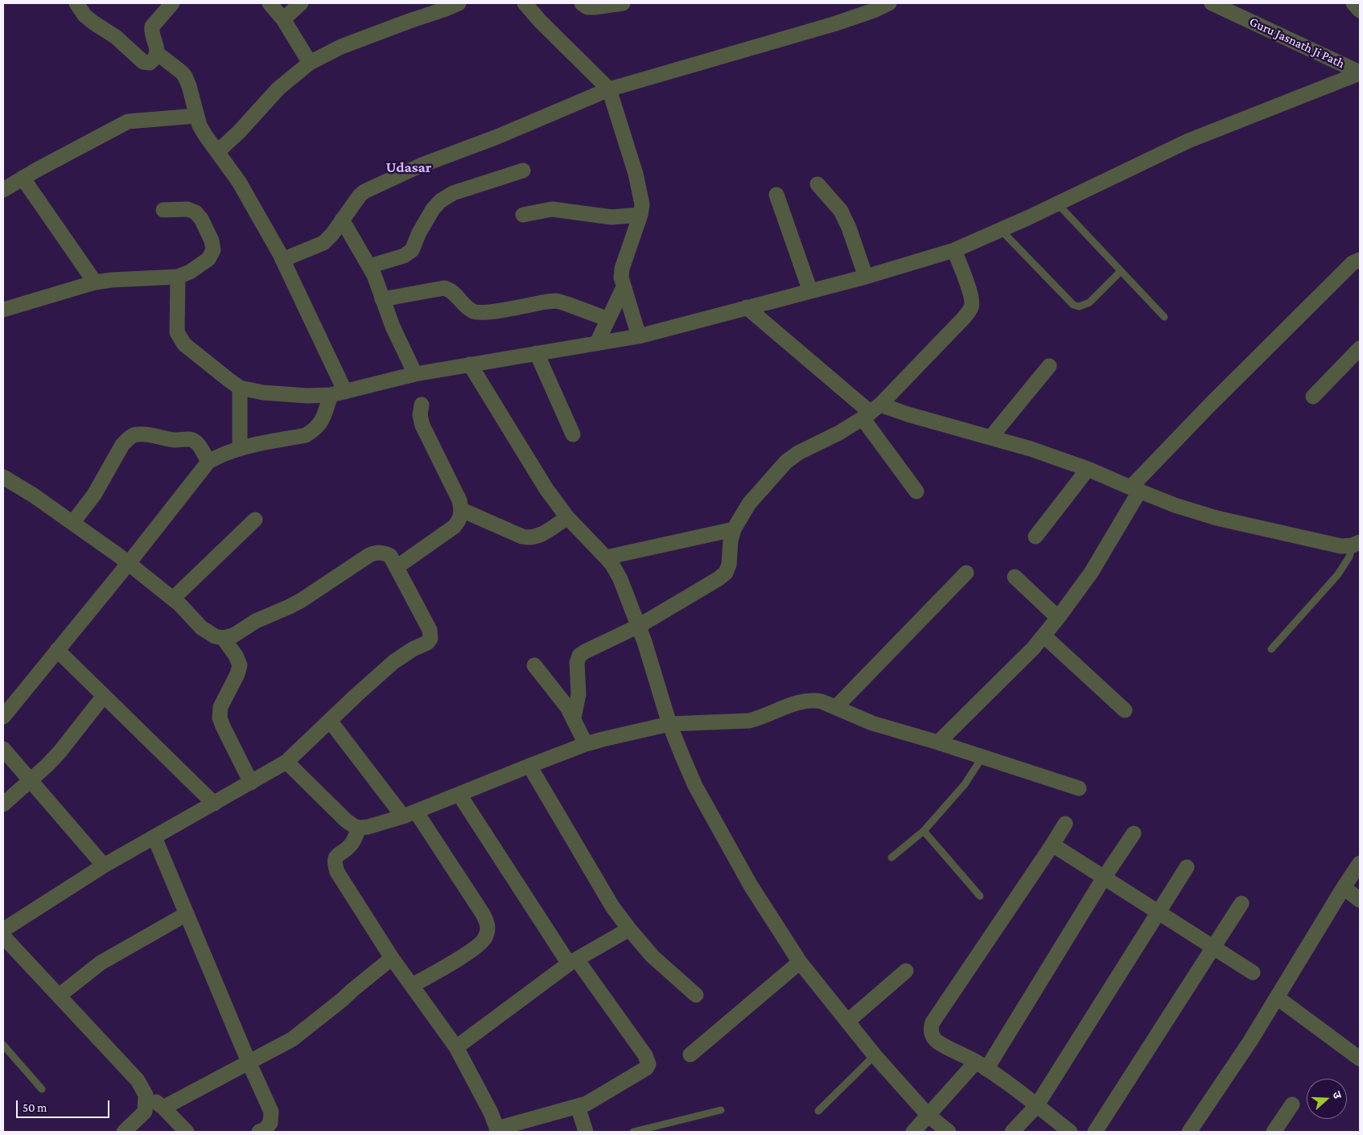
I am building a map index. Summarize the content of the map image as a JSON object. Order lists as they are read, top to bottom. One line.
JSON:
{"streets":{"street":["Guru Jasnath Ji Path"]},"districts":["Udasar"],"scale_bar":"50 m","north":"right"}
